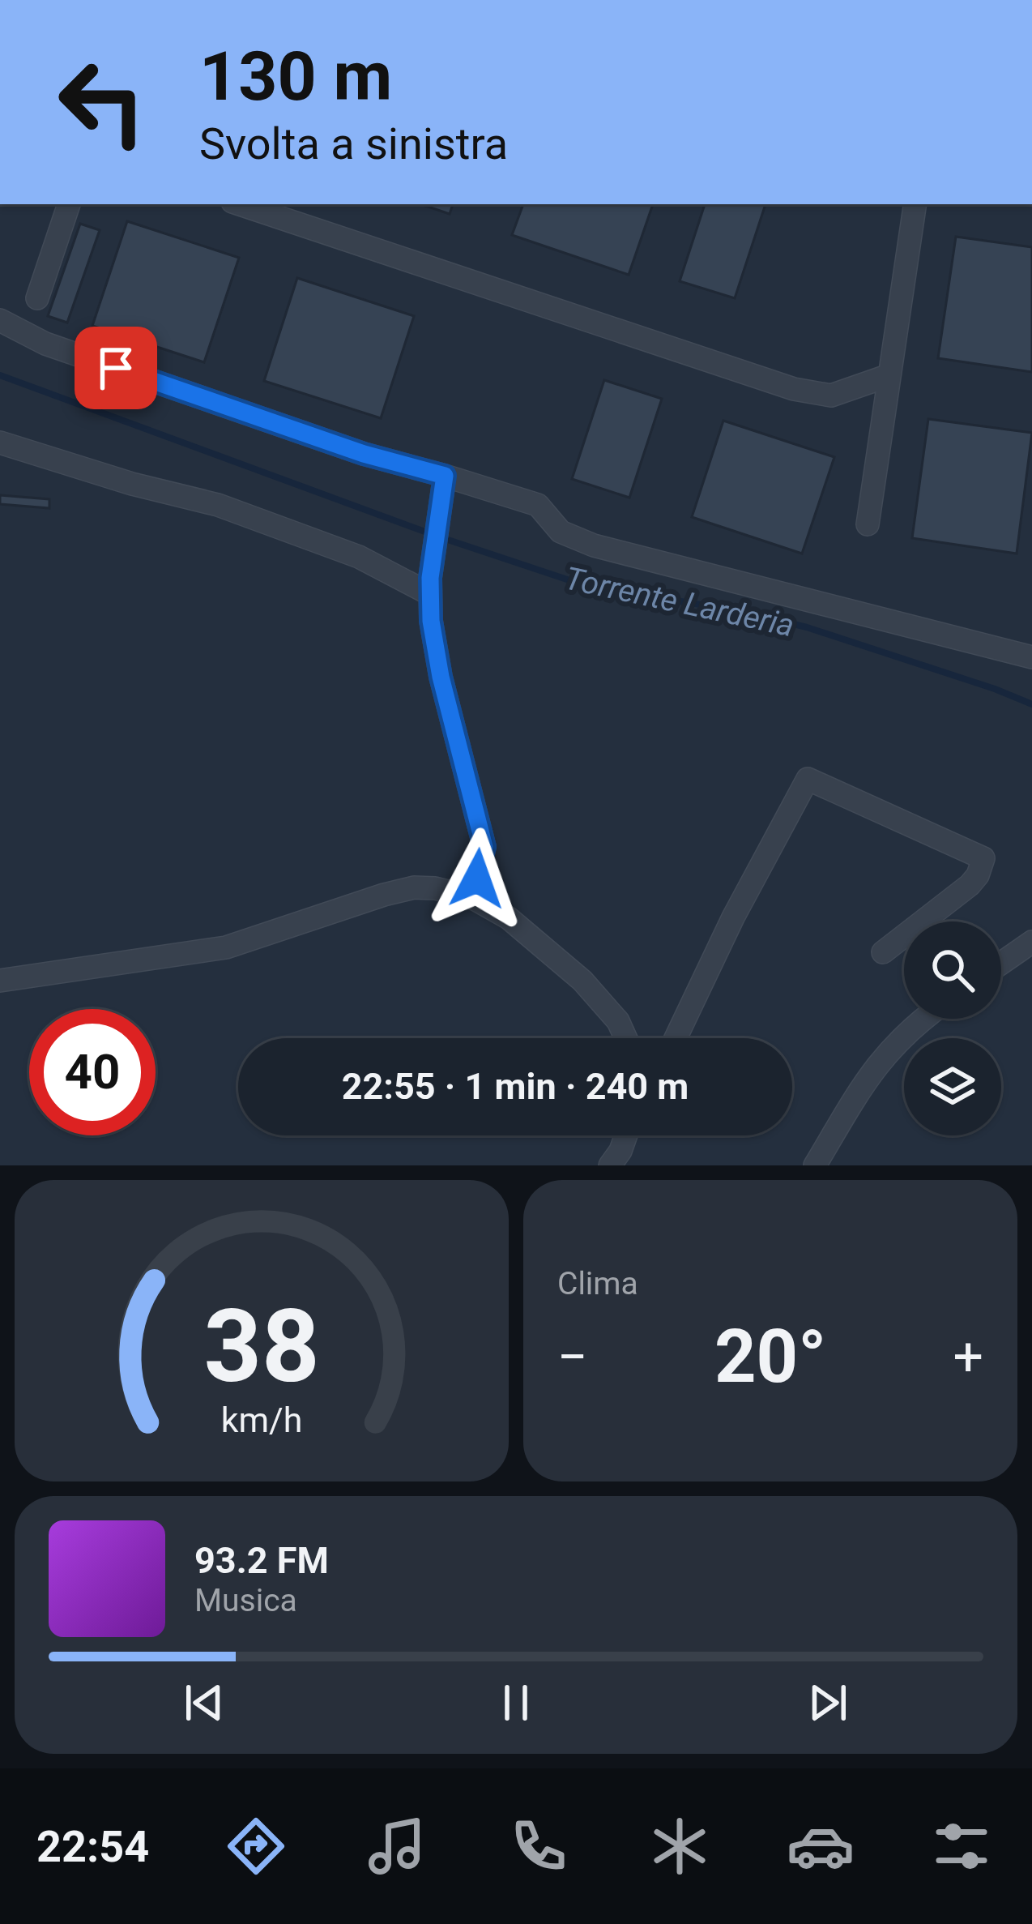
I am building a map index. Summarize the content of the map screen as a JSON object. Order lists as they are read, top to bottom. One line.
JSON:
{"water":["Torrente Larderia"],"page":{"turn":["130 m","Svolta a sinistra"],"limit":"40","trip":"22:55 · 1 min · 240 m","tile":"Clima","heat":["−","20°","+"],"song":["93.2 FM","Musica"],"tabs":"22:54","gauge":["38","km/h"]}}
